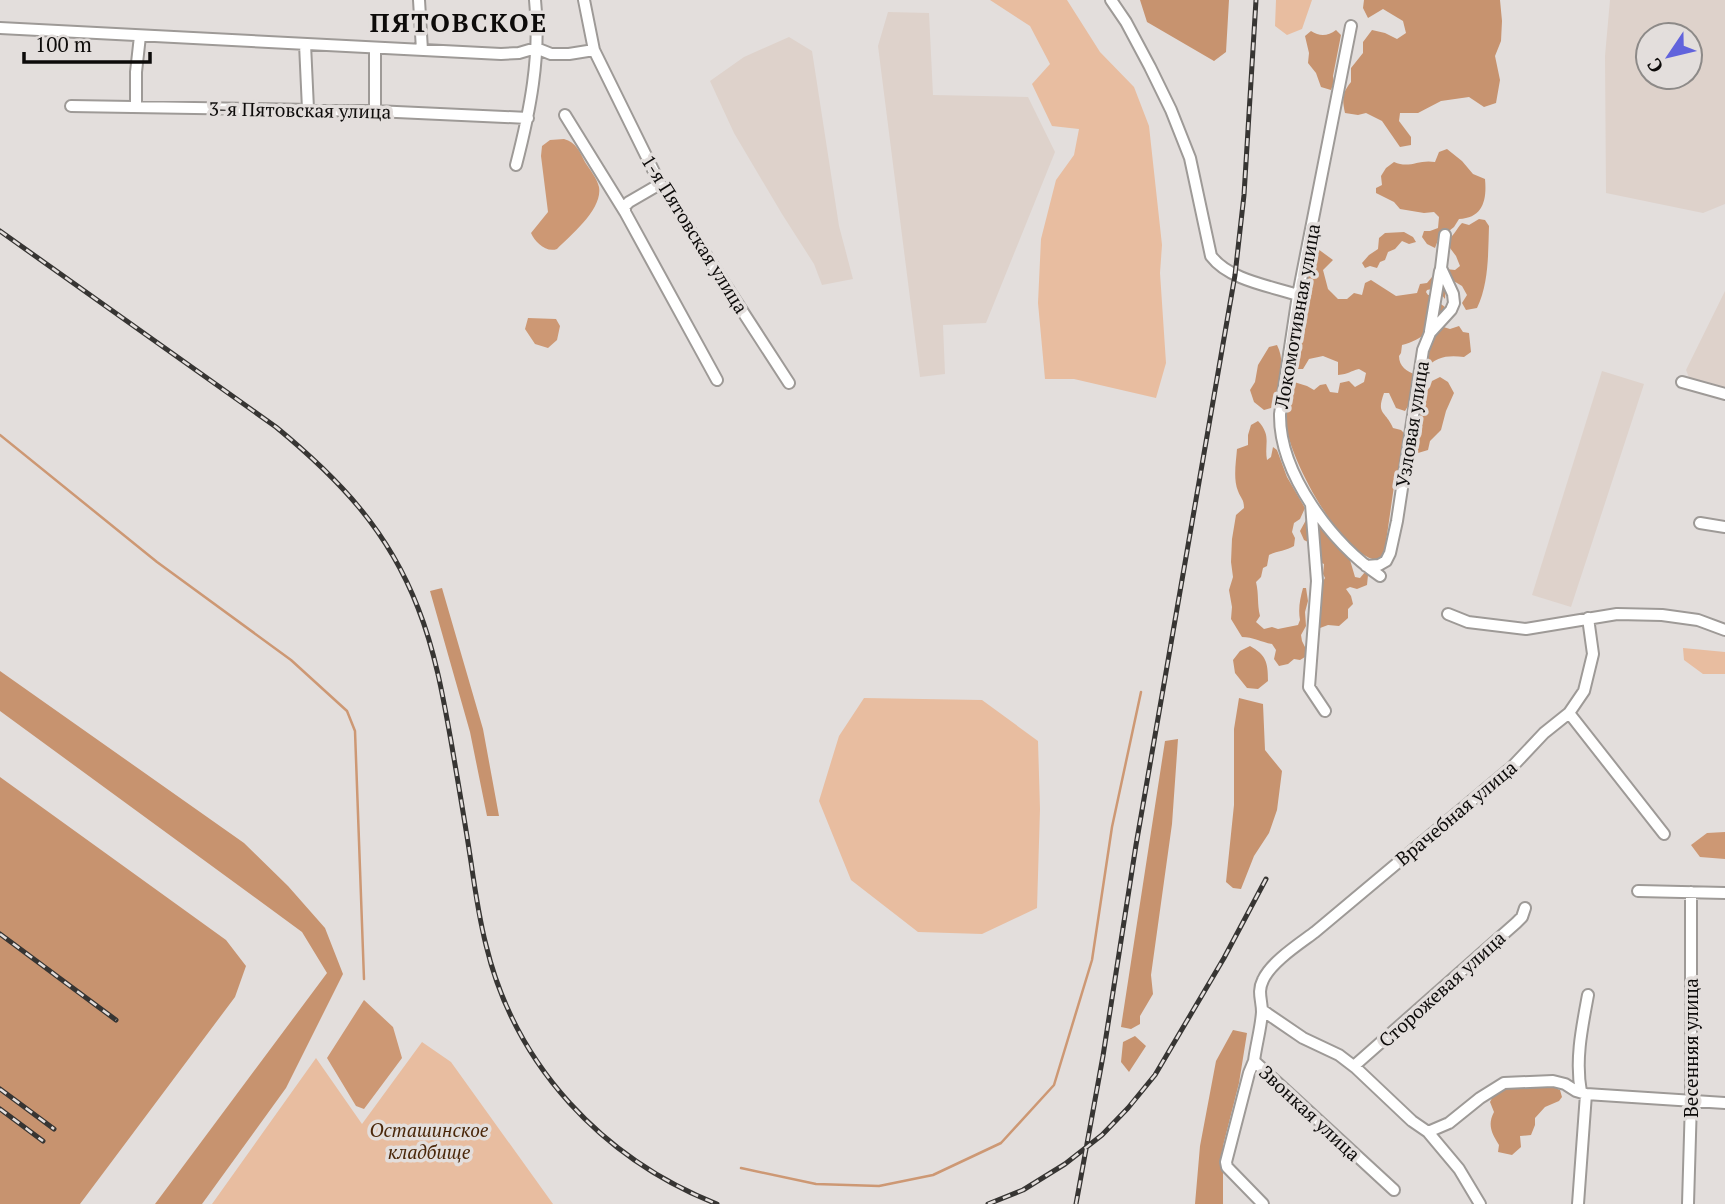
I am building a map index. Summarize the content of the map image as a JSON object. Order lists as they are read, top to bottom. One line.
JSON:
{"streets":{"street":["3-я Пятовская улица","1-я Пятовская улица","Локомотивная улица","Узловая улица","Врачебная улица","Сторожевая улица","Весенняя улица","Звонкая улица"]},"crossings":[["Локомотивная улица","Узловая улица"]],"districts":["ПЯТОВСКОЕ"],"parks":["Осташинское кладбище"],"scale_bar":"100 m","north":"bottom left"}
